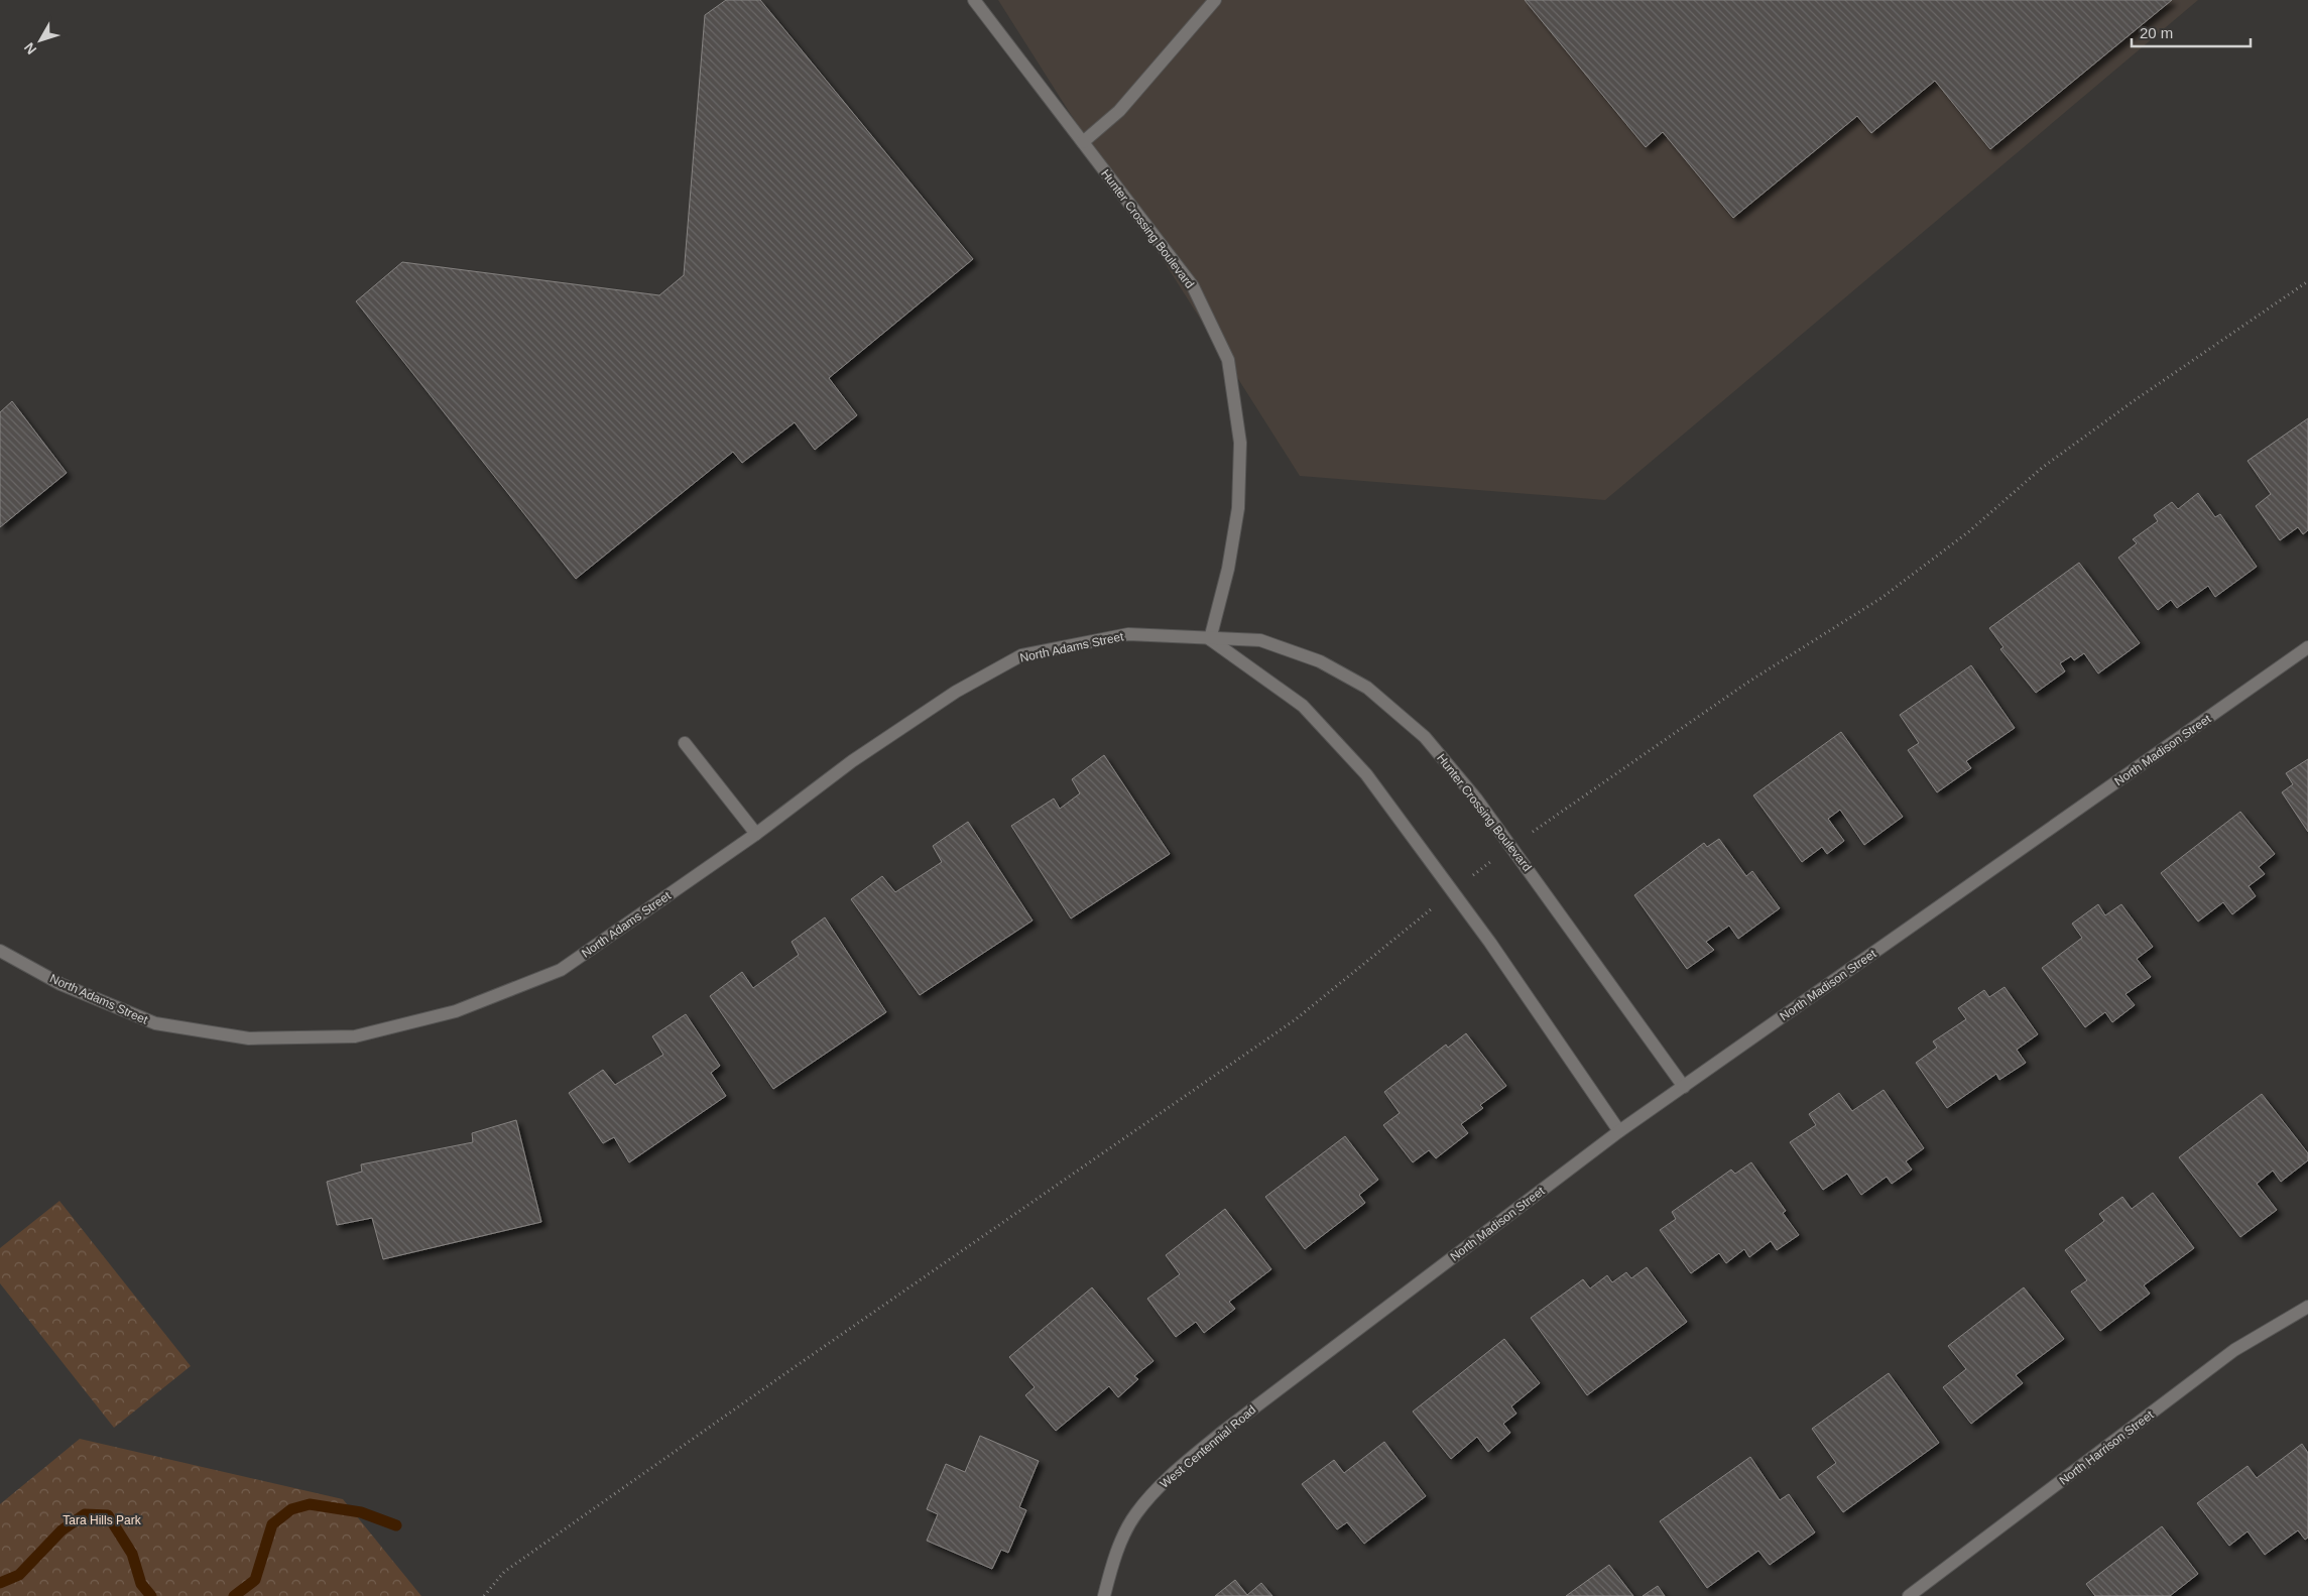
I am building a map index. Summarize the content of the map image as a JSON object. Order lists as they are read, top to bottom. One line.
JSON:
{"streets":{"street":["Hunter Crossing Boulevard","North Adams Street","North Madison Street","West Centennial Road","North Harrison Street"]},"crossings":[["Hunter Crossing Boulevard","North Adams Street"],["Hunter Crossing Boulevard","North Madison Street"],["North Madison Street","West Centennial Road"]],"parks":["Tara Hills Park"],"scale_bar":"20 m","north":"bottom left"}
